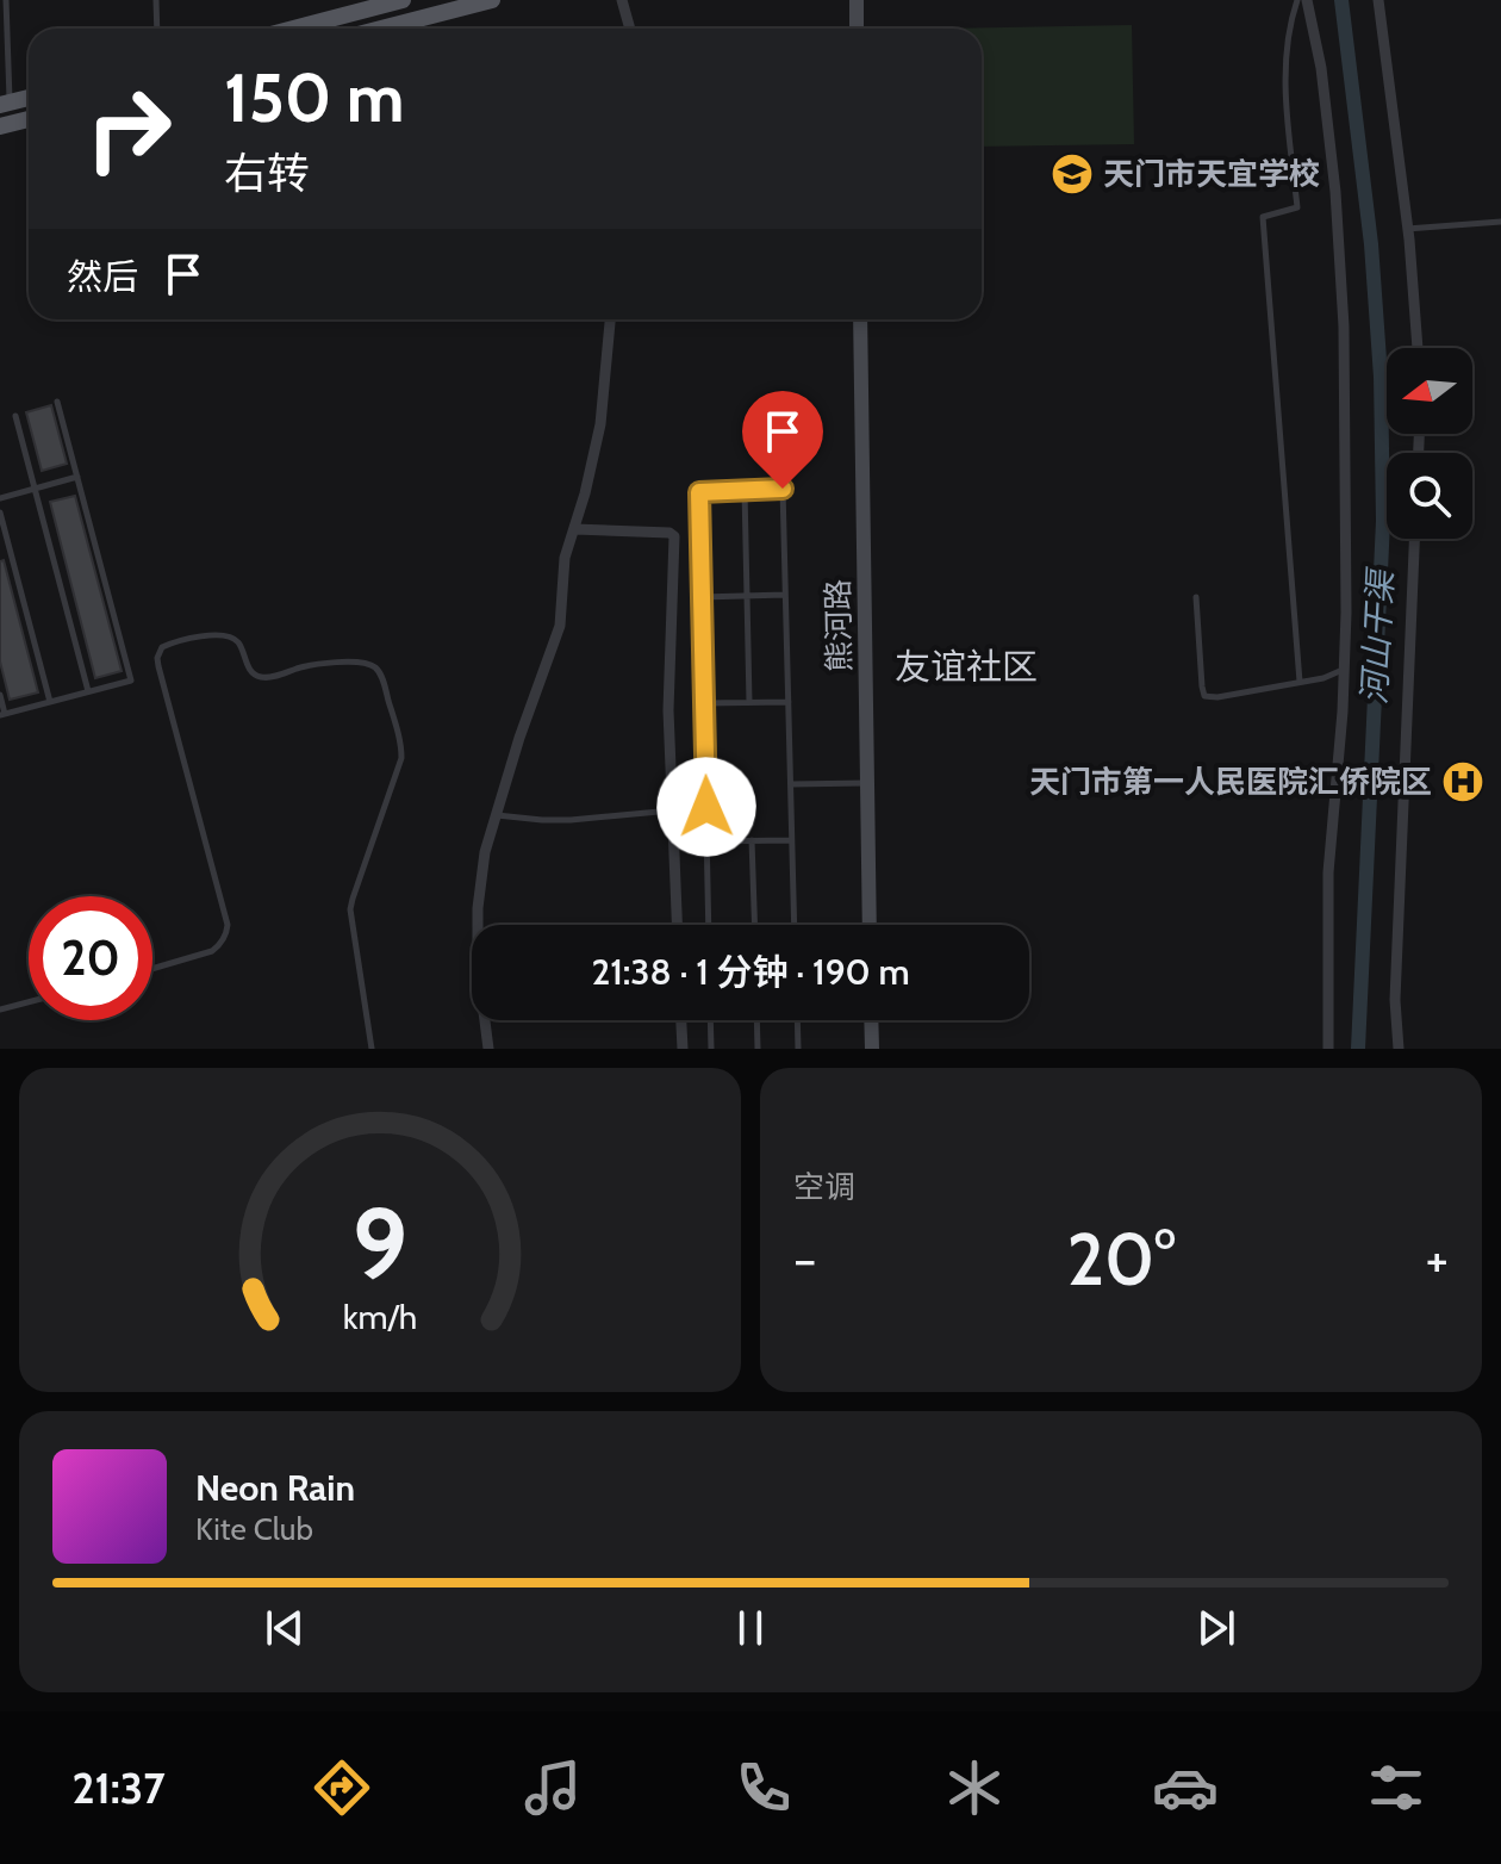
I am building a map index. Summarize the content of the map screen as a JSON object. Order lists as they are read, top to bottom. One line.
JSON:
{"streets":{"street":["熊河路"]},"districts":["友谊社区"],"water":["河山干渠"],"places":{"school or university":["天门市天宜学校"],"hospital":["天门市第一人民医院汇侨院区"]},"north":"left","page":{"turn":["150 m","右转"],"then":"然后","limit":"20","trip":"21:38 · 1 分钟 · 190 m","tile":"空调","heat":["−","20°","+"],"song":["Neon Rain","Kite Club"],"tabs":"21:37","gauge":["9","km/h"]}}
